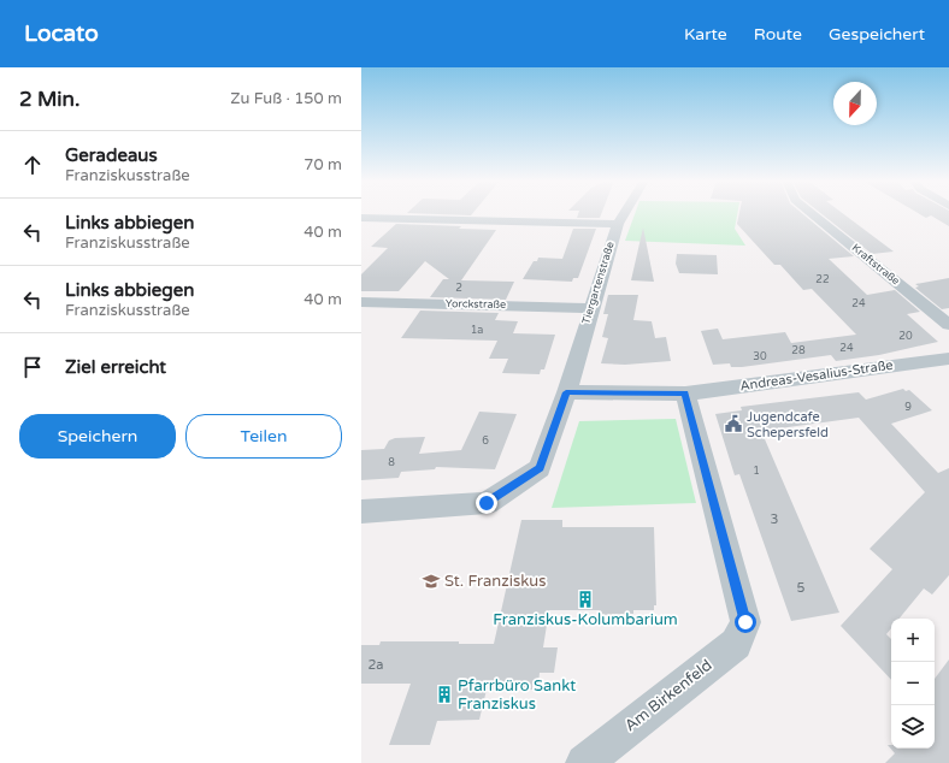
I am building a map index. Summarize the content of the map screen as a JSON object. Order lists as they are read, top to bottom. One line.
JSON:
{"streets":{"street":["Kraftstraße","Tiergartenstraße","Yorckstraße","Andreas-Vesalius-Straße","Am Birkenfeld"]},"crossings":[["Tiergartenstraße","Yorckstraße"],["Tiergartenstraße","Andreas-Vesalius-Straße"],["Andreas-Vesalius-Straße","Am Birkenfeld"]],"places":{"public building":["Jugendcafe Schepersfeld"],"school or university":["St. Franziskus"],"building":["Franziskus-Kolumbarium","Pfarrbüro Sankt Franziskus"]},"house_numbers":["22","2","24","1a","20","24","28","30","9","6","8","1","3","5","2a"],"north":"bottom","page":{"header":"Locato","nav":["Karte","Route","Gespeichert"],"heading":["2 Min.","Zu Fuß · 150 m"],"list":[["Geradeaus","Franziskusstraße","70 m"],["Links abbiegen","Franziskusstraße","40 m"],["Links abbiegen","Franziskusstraße","40 m"],"Ziel erreicht"],"buttons":["Speichern","Teilen"],"map_buttons":["+","−"]}}
